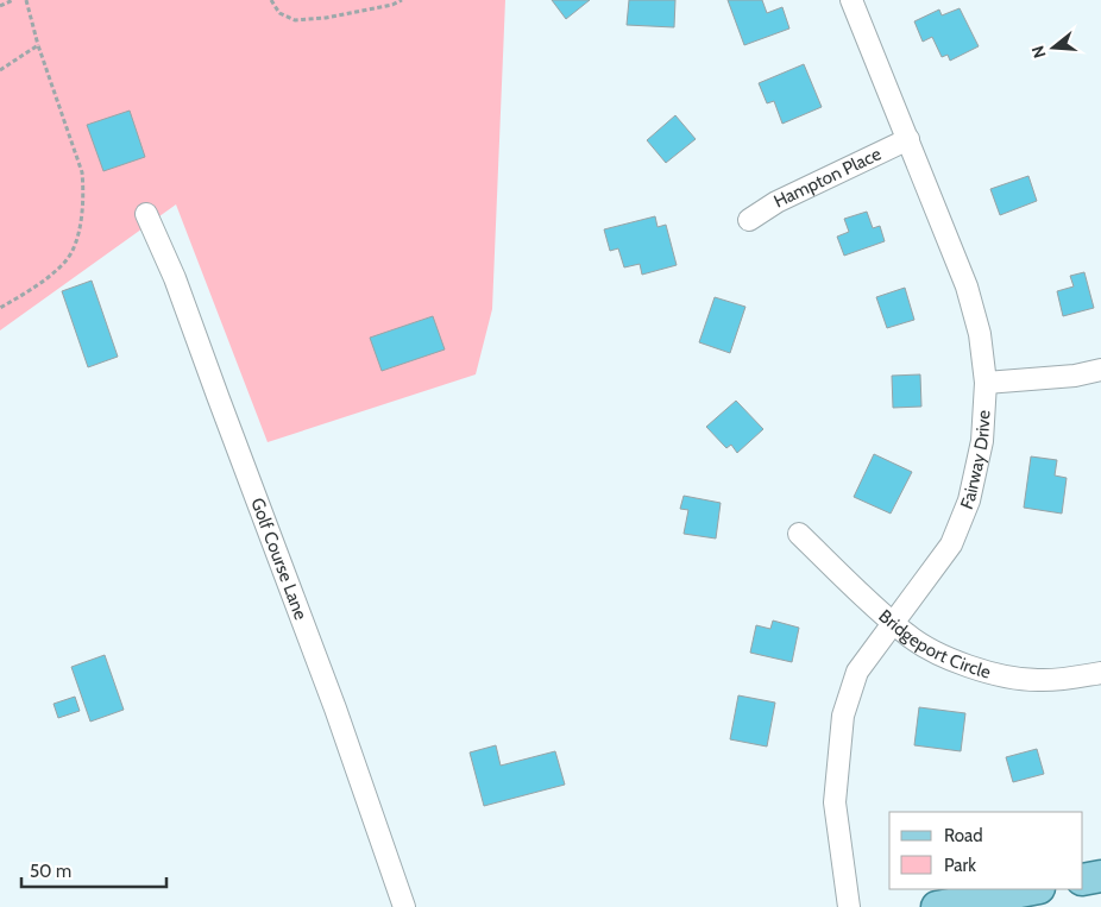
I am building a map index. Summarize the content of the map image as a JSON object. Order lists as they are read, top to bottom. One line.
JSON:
{"streets":{"street":["Hampton Place","Fairway Drive","Golf Course Lane","Bridgeport Circle"]},"crossings":[["Hampton Place","Fairway Drive"],["Fairway Drive","Bridgeport Circle"]],"legend":["Road","Park"],"scale_bar":"50 m","north":"left"}
